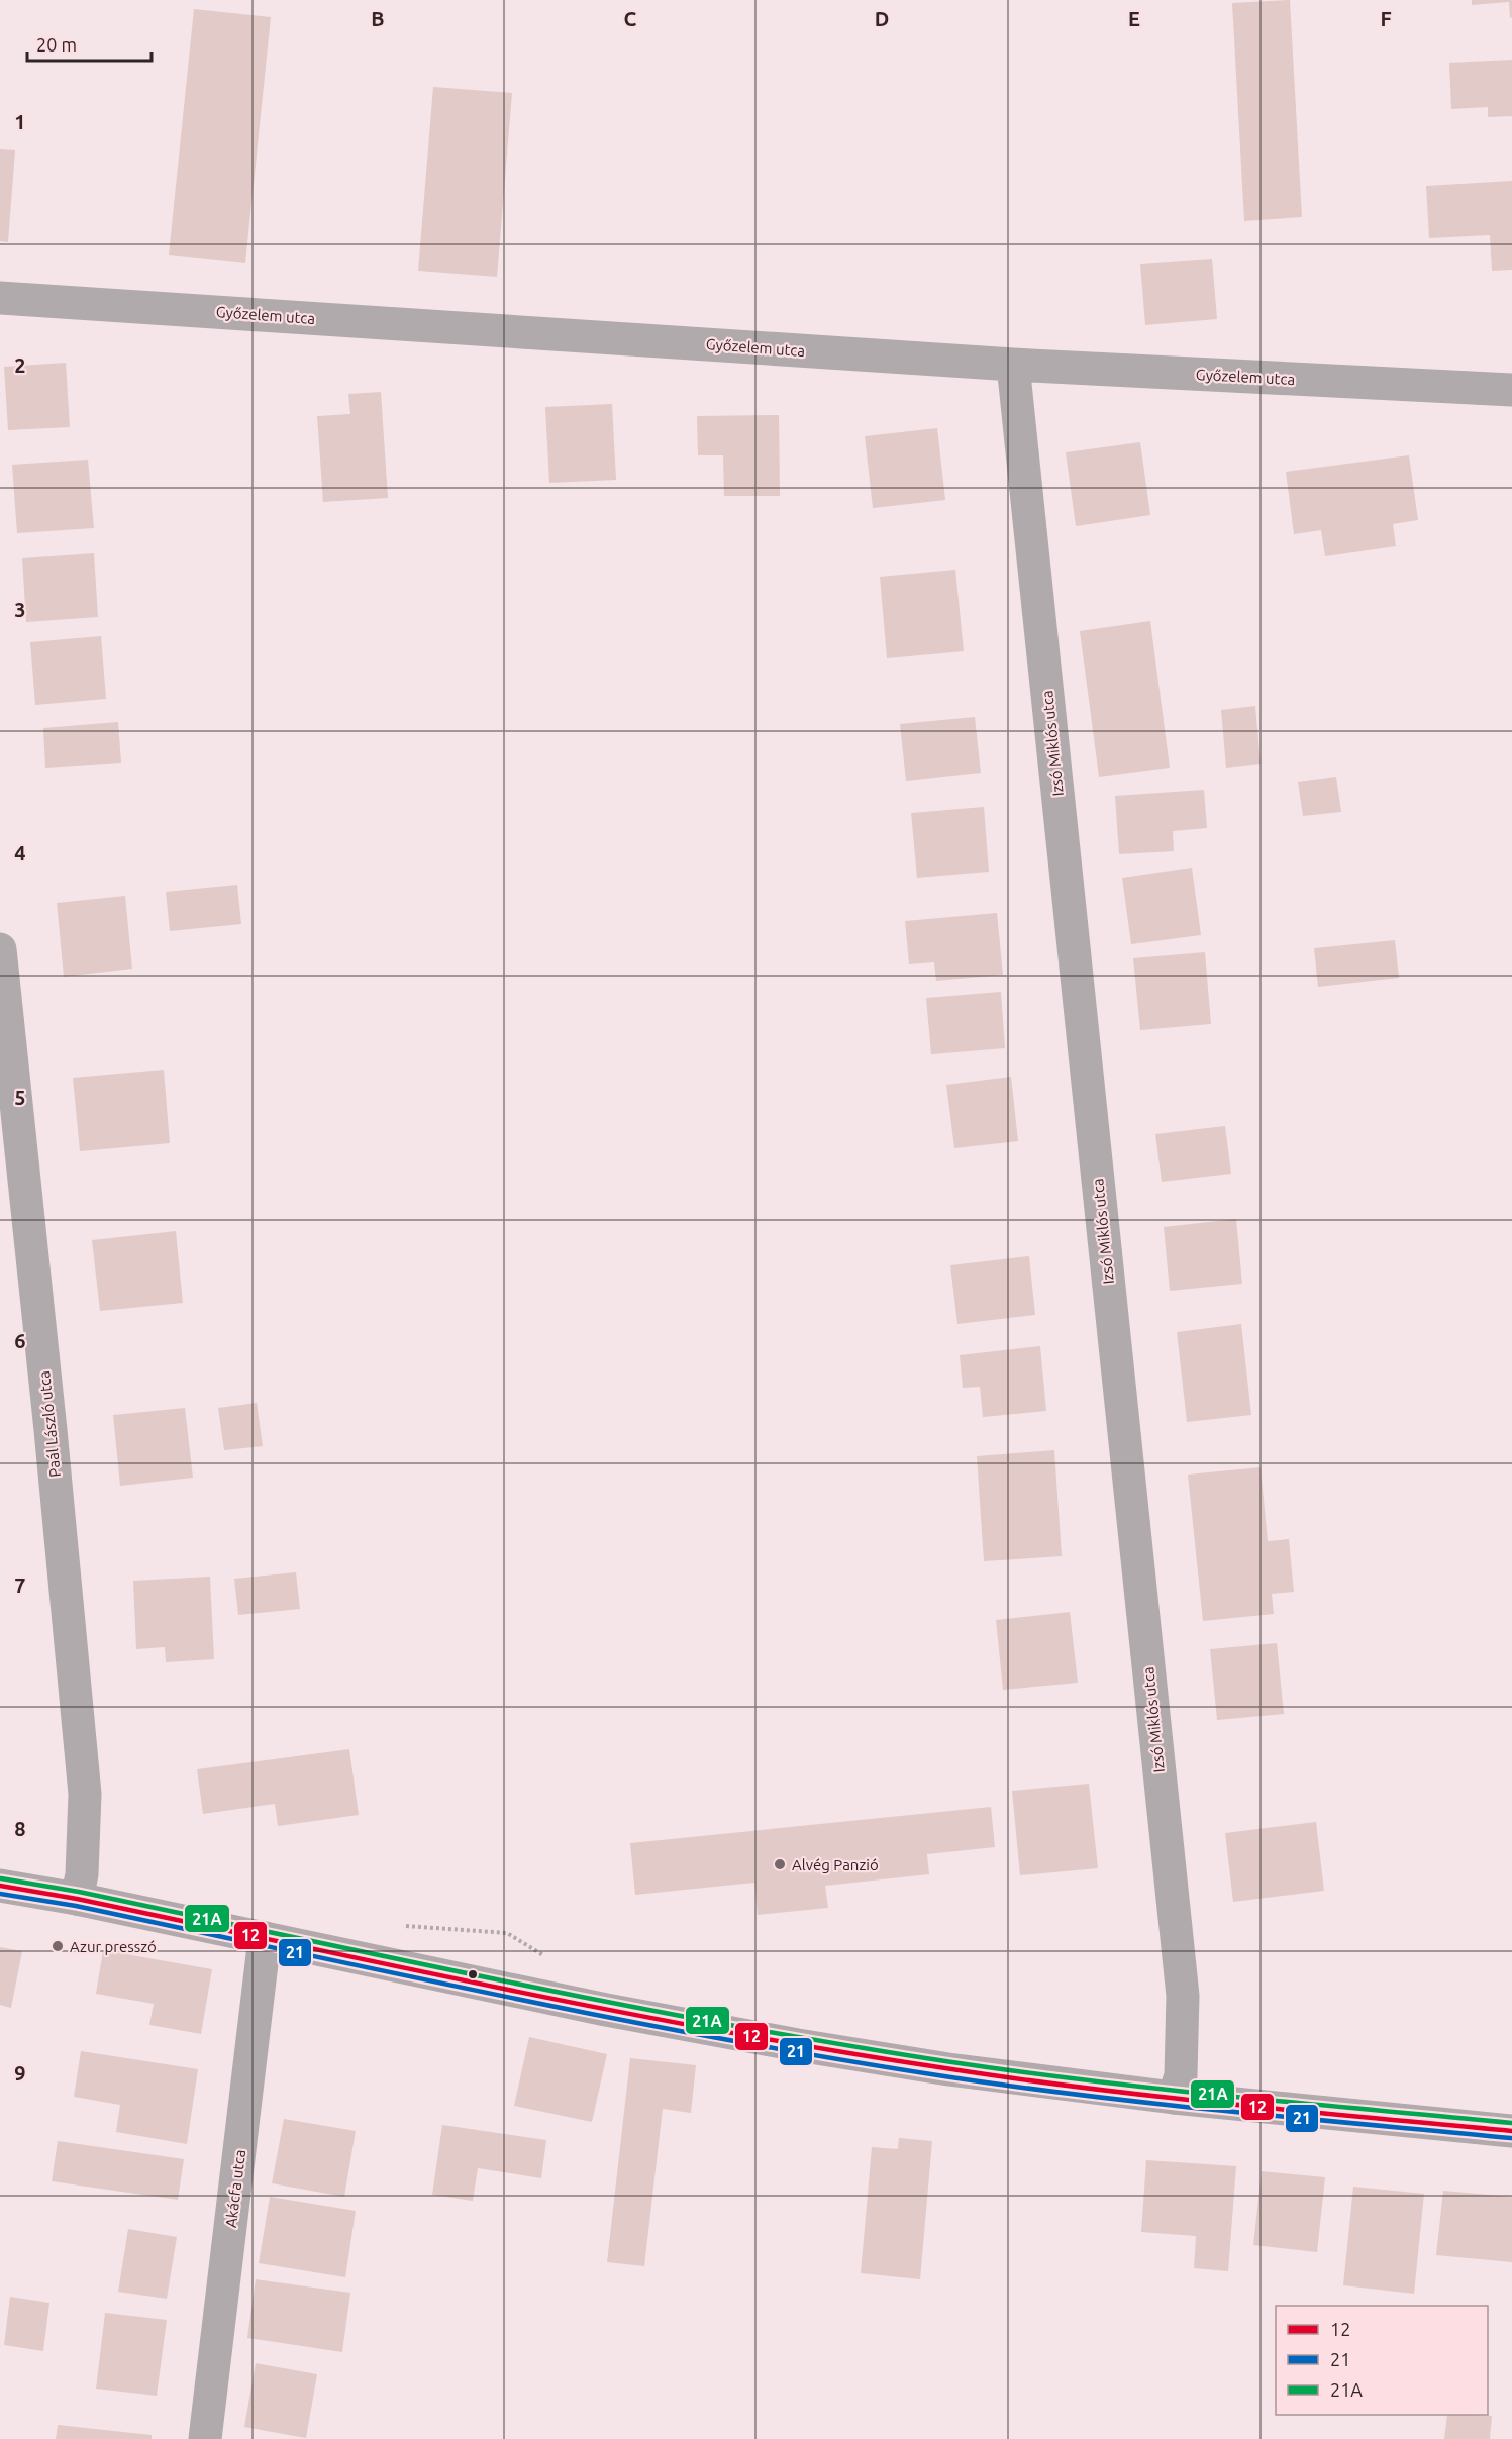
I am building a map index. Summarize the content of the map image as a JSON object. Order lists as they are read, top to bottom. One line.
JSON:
{"streets":{"street":["Győzelem utca","Izsó Miklós utca","Paál László utca","Akácfa utca"]},"crossings":[["Győzelem utca","Izsó Miklós utca"]],"places":["Alvég Panzió","Azur presszó"],"lines":["transit line 21A","transit line 12","transit line 21"],"legend":["12","21","21A"],"scale_bar":"20 m","grid":{"columns":["B","C","D","E","F"],"rows":["1","2","3","4","5","6","7","8","9"]}}
